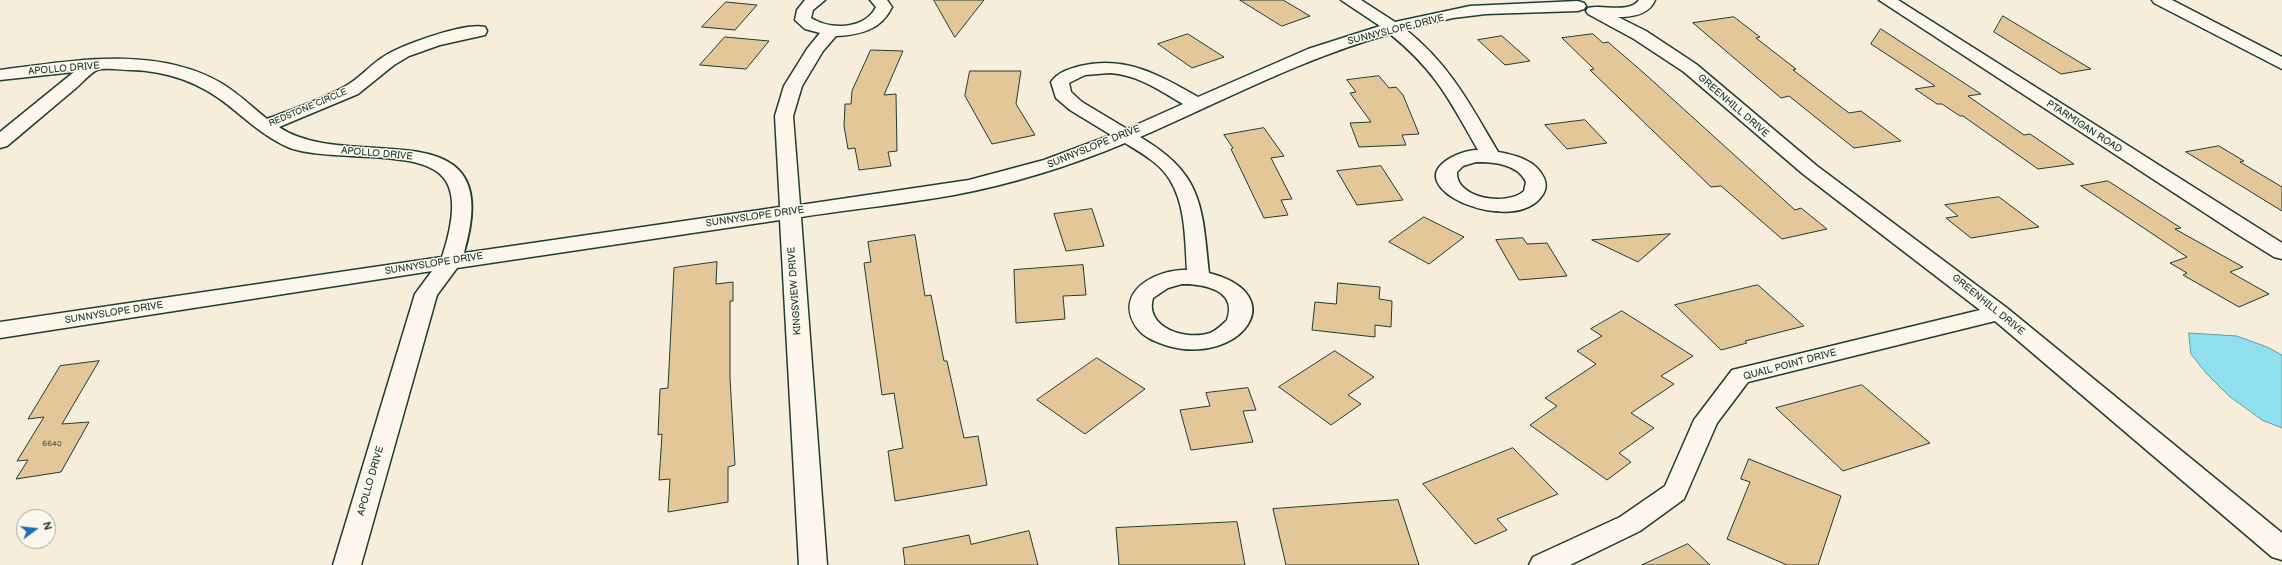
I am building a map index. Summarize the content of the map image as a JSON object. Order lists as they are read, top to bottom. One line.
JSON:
{"streets":{"street":["SUNNYSLOPE DRIVE","APOLLO DRIVE","GREENHILL DRIVE","REDSTONE CIRCLE","PTARMIGAN ROAD","KINGSVIEW DRIVE","QUAIL POINT DRIVE"]},"crossings":[["SUNNYSLOPE DRIVE","APOLLO DRIVE"],["SUNNYSLOPE DRIVE","KINGSVIEW DRIVE"],["APOLLO DRIVE","REDSTONE CIRCLE"],["GREENHILL DRIVE","QUAIL POINT DRIVE"]],"house_numbers":["6640"],"north":"right"}
